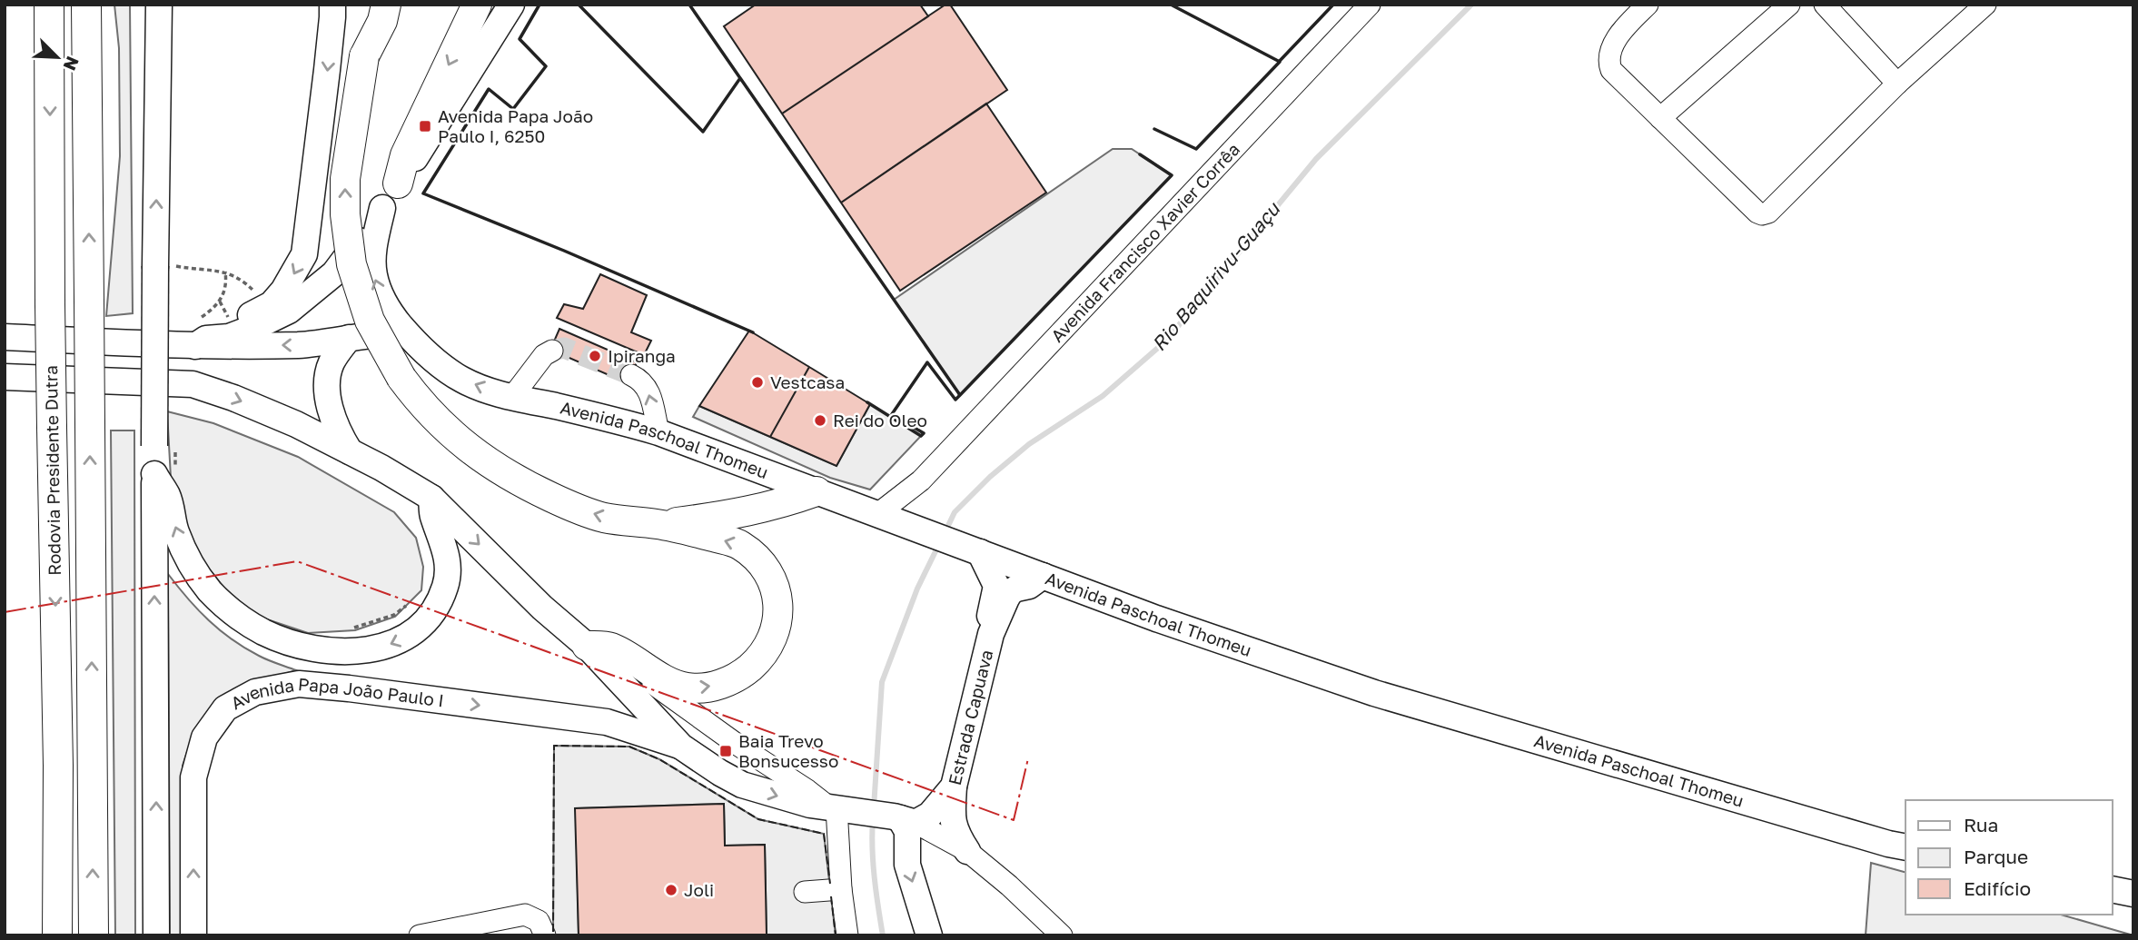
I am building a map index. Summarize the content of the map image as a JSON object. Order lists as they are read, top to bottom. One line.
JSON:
{"streets":{"highway":["Rodovia Presidente Dutra"],"main road":["Avenida Paschoal Thomeu","Avenida Papa João Paulo I","Estrada Capuava"],"street":["Avenida Francisco Xavier Corrêa"]},"crossings":[["Avenida Francisco Xavier Corrêa","Avenida Paschoal Thomeu"],["Avenida Paschoal Thomeu","Estrada Capuava"]],"water":["Rio Baquirivu-Guaçu"],"places":{"transit":["Avenida Papa João Paulo I, 6250","Baia Trevo Bonsucesso"],"other":["Ipiranga","Vestcasa","Rei do Oleo","Joli"]},"legend":["Rua","Parque","Edifício"],"north":"bottom right"}
